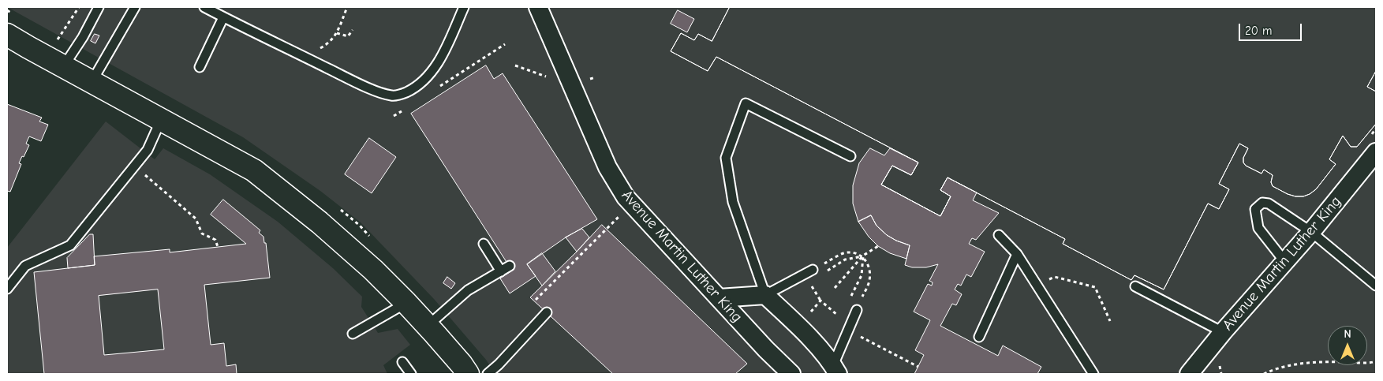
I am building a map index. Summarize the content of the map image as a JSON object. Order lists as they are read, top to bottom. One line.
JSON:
{"streets":{"street":["Avenue Martin Luther King"]},"scale_bar":"20 m","north":"top"}
